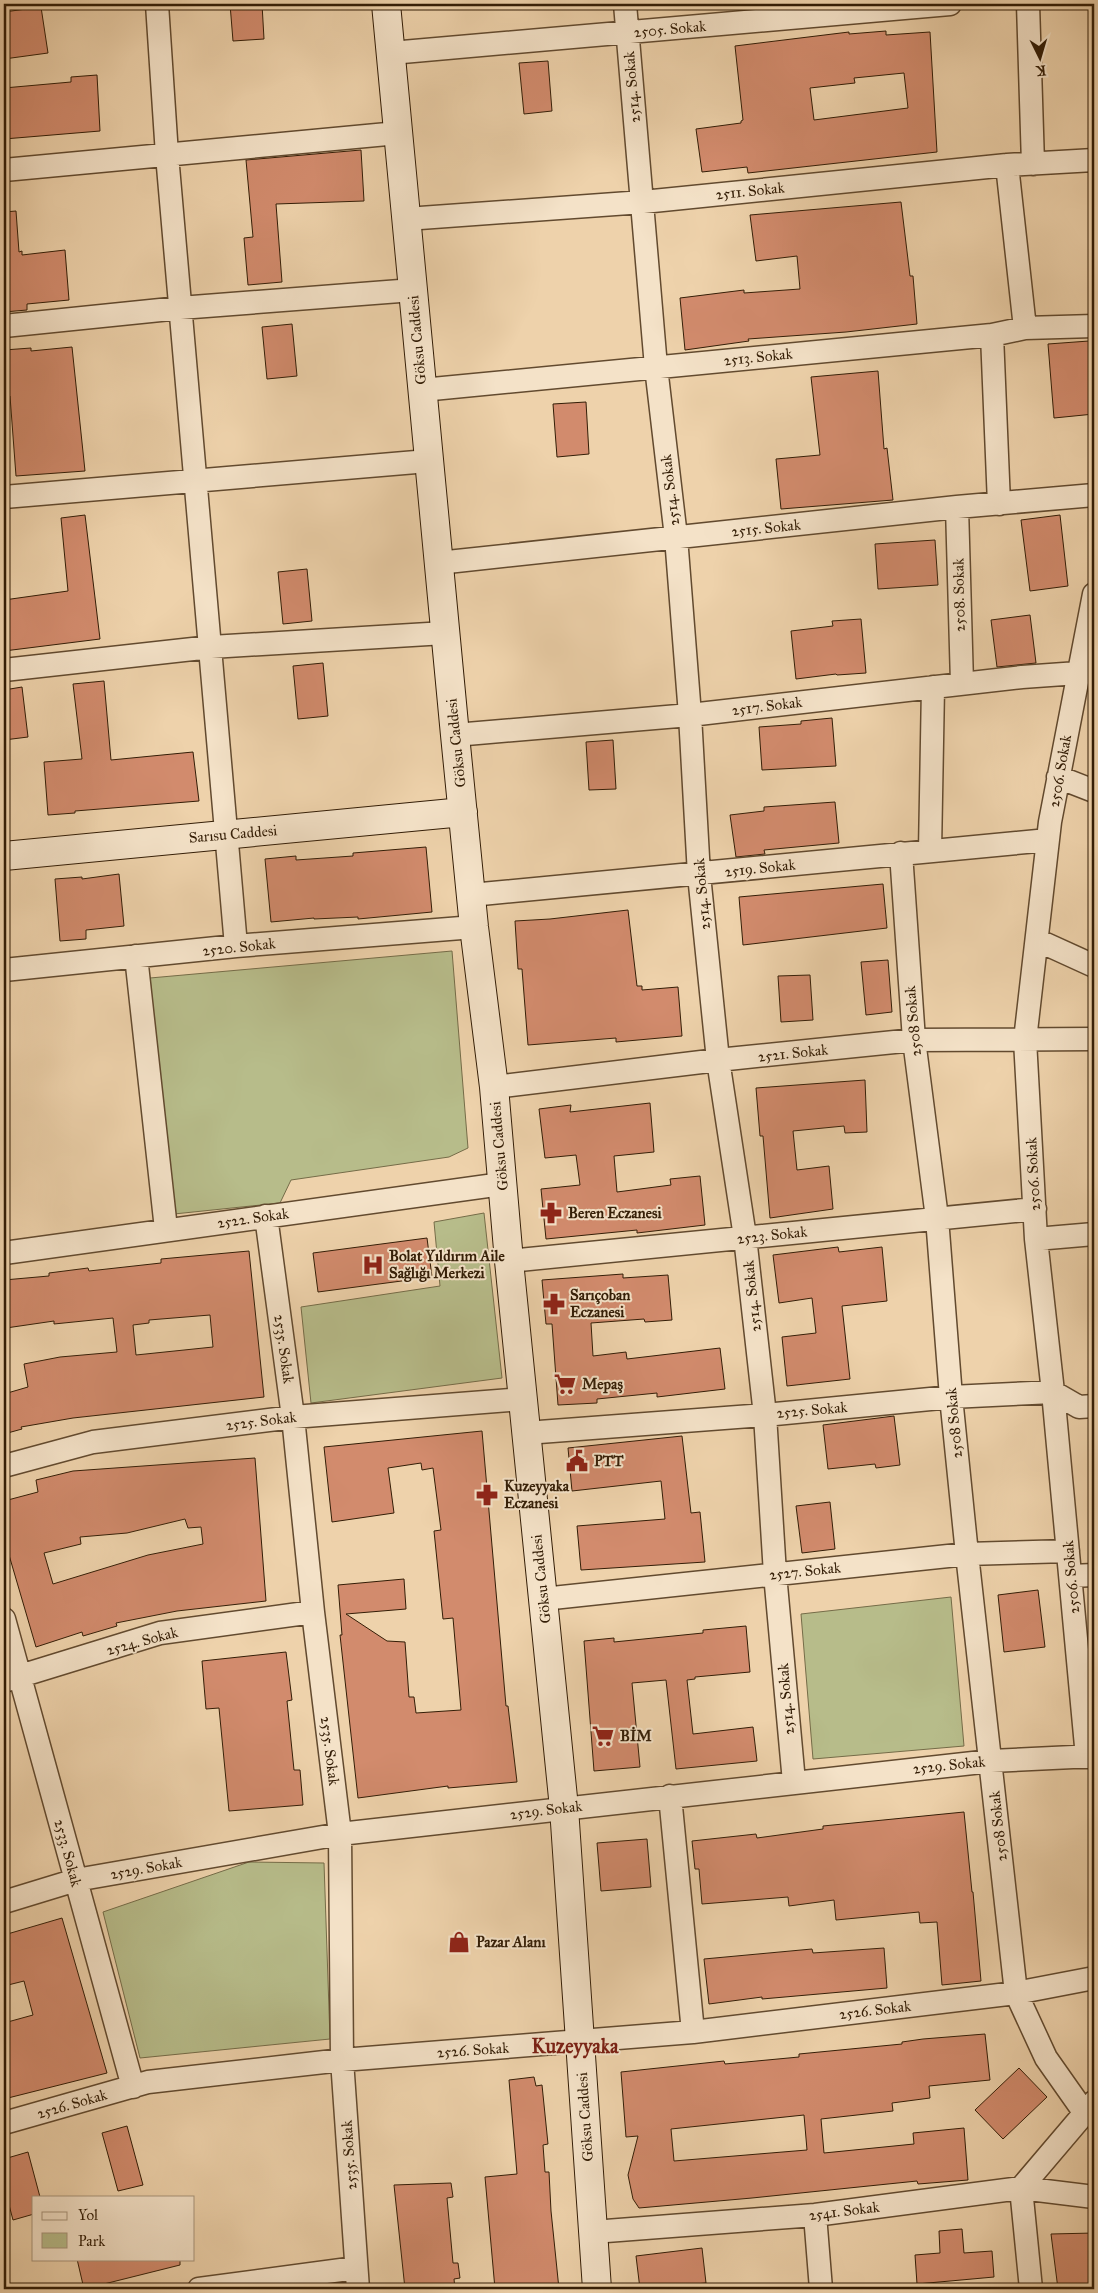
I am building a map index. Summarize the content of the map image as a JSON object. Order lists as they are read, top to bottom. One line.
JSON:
{"streets":{"street":["2505. Sokak","2514. Sokak","2511. Sokak","Göksu Caddesi","2513. Sokak","2515. Sokak","2508. Sokak","2517. Sokak","2506. Sokak","Sarısu Caddesi","2519. Sokak","2520. Sokak","2508 Sokak","2521. Sokak","2522. Sokak","2523. Sokak","2535. Sokak","2525. Sokak","2527. Sokak","2524. Sokak","2529. Sokak","2533. Sokak","2526. Sokak","2541. Sokak"]},"crossings":[["2505. Sokak","2514. Sokak"],["2505. Sokak","Göksu Caddesi"],["2514. Sokak","2511. Sokak"],["2514. Sokak","2513. Sokak"],["2514. Sokak","2515. Sokak"],["2514. Sokak","2517. Sokak"],["2514. Sokak","2519. Sokak"],["2514. Sokak","2521. Sokak"],["2514. Sokak","2523. Sokak"],["2514. Sokak","2525. Sokak"],["2514. Sokak","2527. Sokak"],["2514. Sokak","2529. Sokak"],["2511. Sokak","Göksu Caddesi"],["Göksu Caddesi","2513. Sokak"],["Göksu Caddesi","2515. Sokak"],["Göksu Caddesi","2517. Sokak"],["Göksu Caddesi","Sarısu Caddesi"],["Göksu Caddesi","2519. Sokak"],["Göksu Caddesi","2520. Sokak"],["Göksu Caddesi","2521. Sokak"],["Göksu Caddesi","2522. Sokak"],["Göksu Caddesi","2523. Sokak"],["Göksu Caddesi","2525. Sokak"],["Göksu Caddesi","2527. Sokak"],["Göksu Caddesi","2529. Sokak"],["Göksu Caddesi","2526. Sokak"],["Göksu Caddesi","2541. Sokak"],["2515. Sokak","2508. Sokak"],["2508. Sokak","2517. Sokak"],["2517. Sokak","2506. Sokak"],["2506. Sokak","2519. Sokak"],["2506. Sokak","2521. Sokak"],["2506. Sokak","2523. Sokak"],["2506. Sokak","2525. Sokak"],["2506. Sokak","2527. Sokak"],["2506. Sokak","2529. Sokak"],["2519. Sokak","2508 Sokak"],["2508 Sokak","2521. Sokak"],["2508 Sokak","2523. Sokak"],["2508 Sokak","2525. Sokak"],["2508 Sokak","2527. Sokak"],["2508 Sokak","2529. Sokak"],["2508 Sokak","2526. Sokak"],["2522. Sokak","2535. Sokak"],["2535. Sokak","2525. Sokak"],["2535. Sokak","2524. Sokak"],["2535. Sokak","2529. Sokak"],["2535. Sokak","2526. Sokak"],["2524. Sokak","2533. Sokak"],["2529. Sokak","2533. Sokak"],["2533. Sokak","2526. Sokak"]],"districts":["Kuzeyyaka"],"places":{"pharmacy":["Beren Eczanesi","Sarıçoban Eczanesi","Kuzeyyaka Eczanesi"],"hospital":["Bolat Yıldırım Aile Sağlığı Merkezi"],"supermarket":["Mepaş","BİM"],"public building":["PTT"],"shop":["Pazar Alanı"]},"legend":["Yol","Park"],"north":"bottom"}
